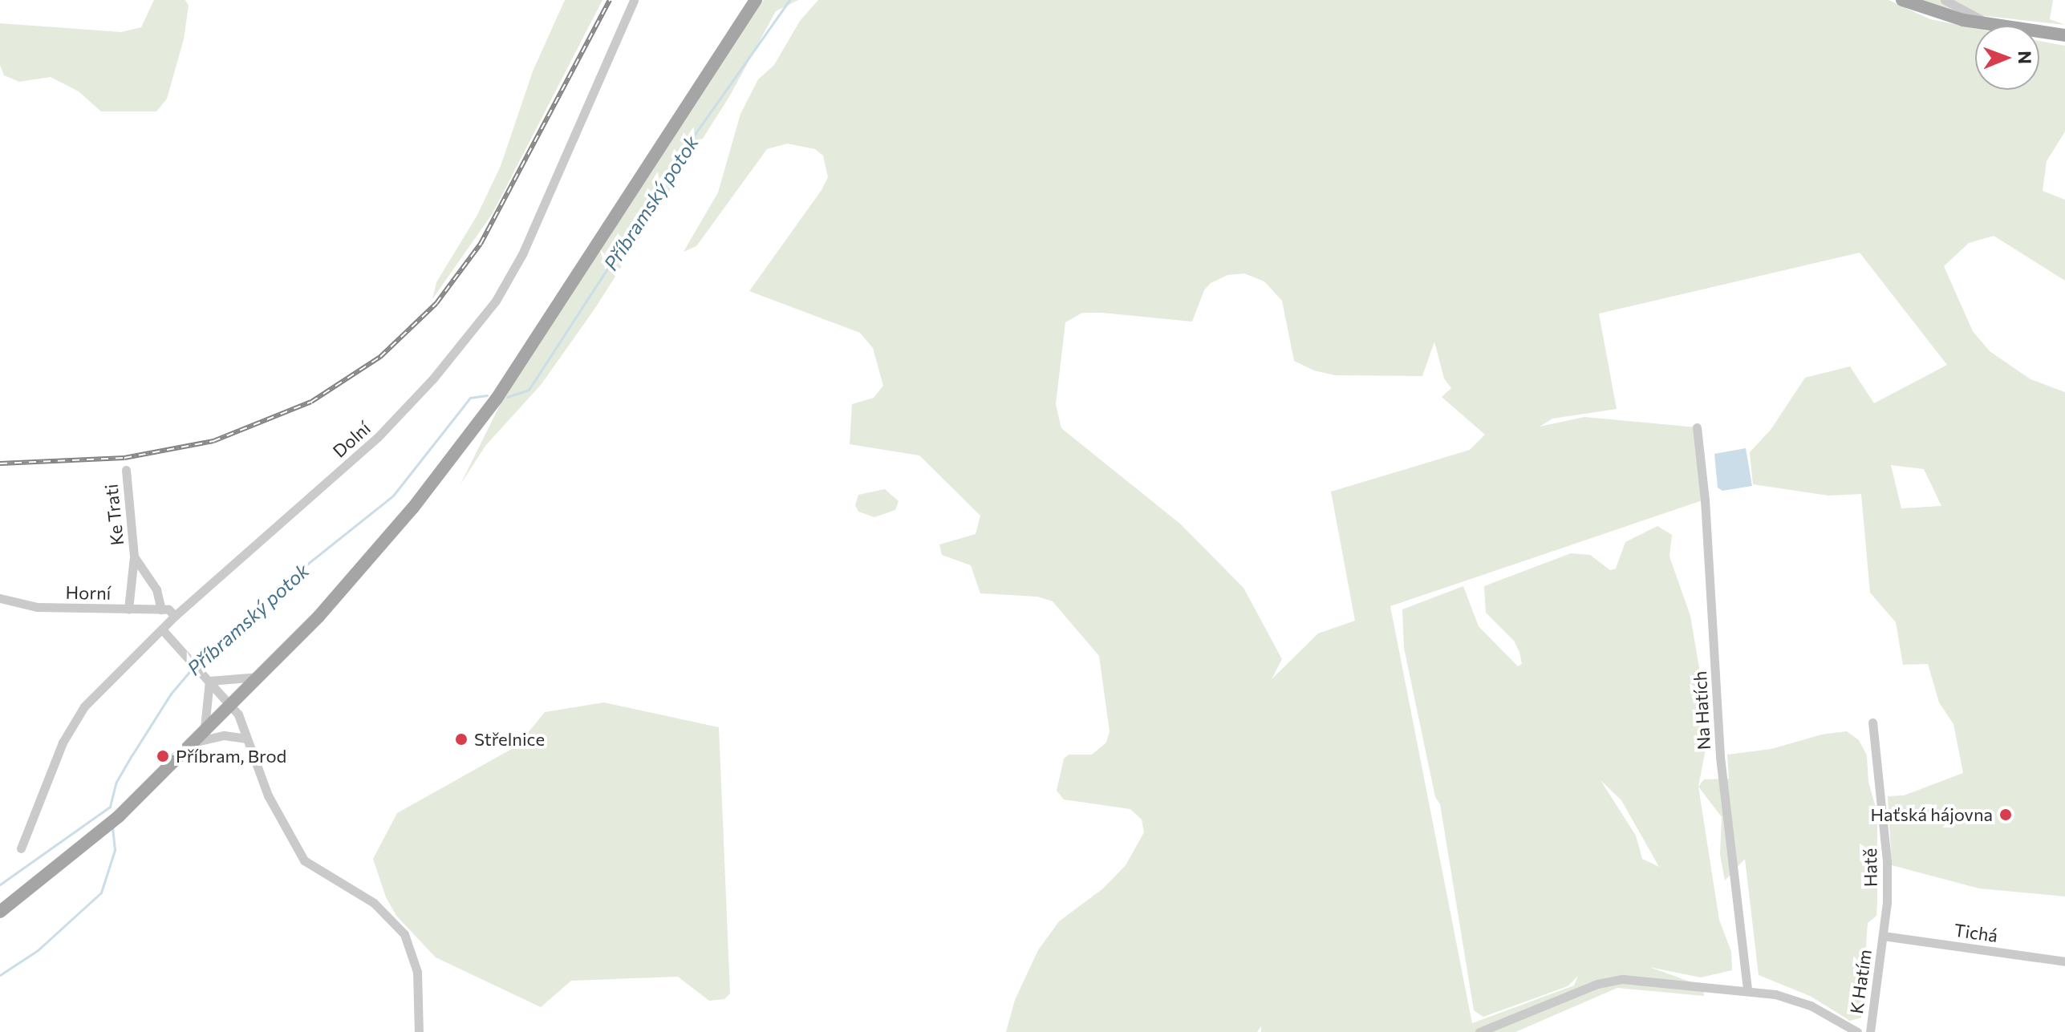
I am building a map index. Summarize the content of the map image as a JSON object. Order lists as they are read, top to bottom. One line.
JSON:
{"streets":{"street":["Dolní","Ke Trati","Horní","Na Hatích","Hatě","Tichá","K Hatím"]},"crossings":[["Dolní","Horní"],["Ke Trati","Horní"],["Hatě","Tichá"],["Hatě","K Hatím"],["Tichá","K Hatím"]],"water":["Příbramský potok"],"places":["Střelnice","Příbram, Brod","Haťská hájovna"],"north":"right"}
